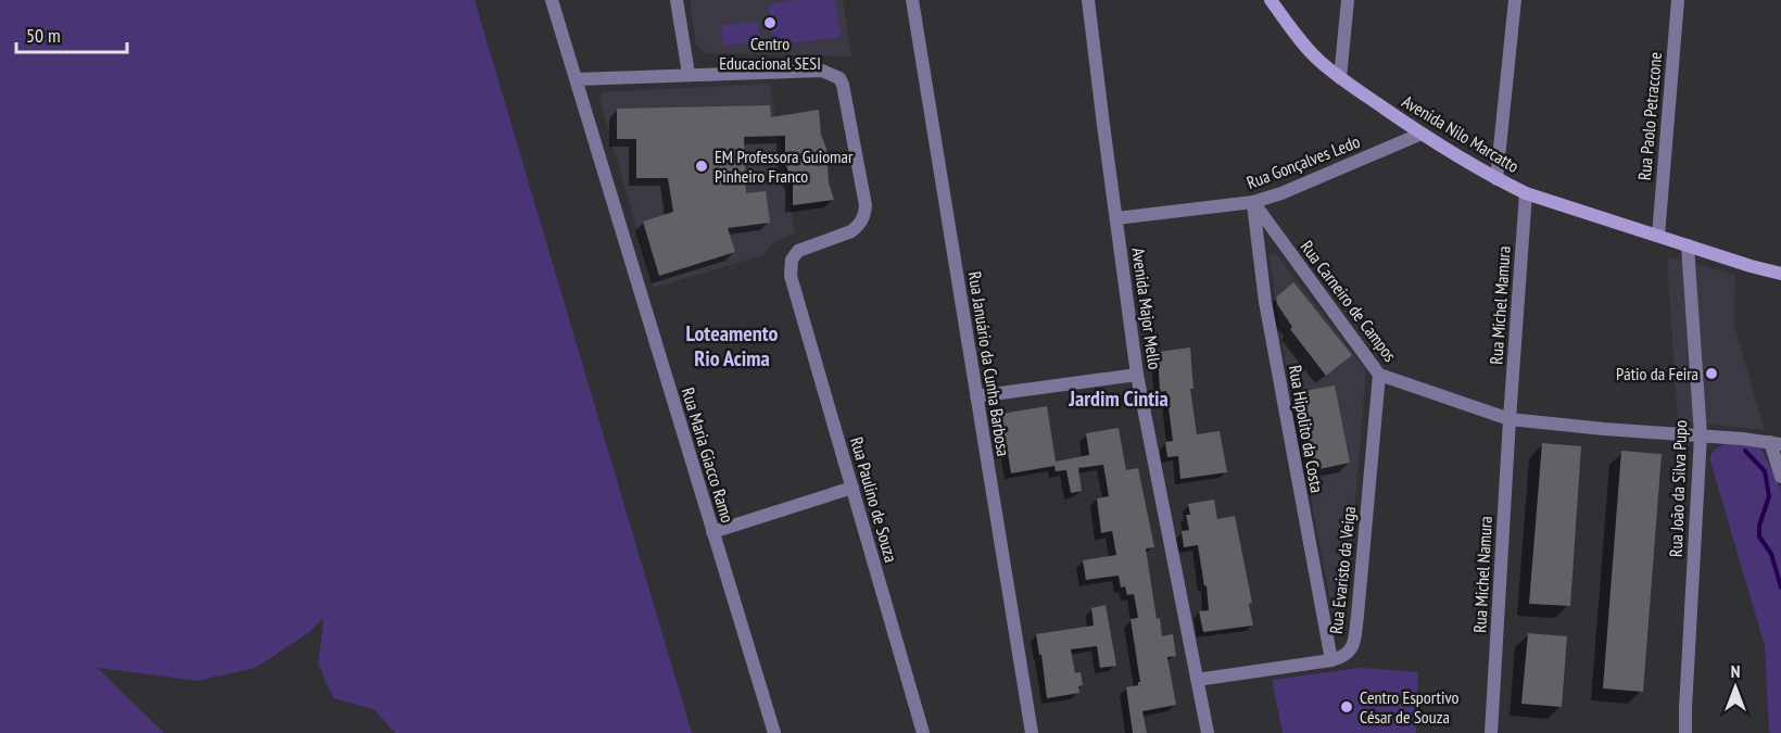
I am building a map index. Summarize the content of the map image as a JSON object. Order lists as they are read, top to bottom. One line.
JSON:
{"streets":{"street":["Rua Paolo Petraccone","Avenida Nilo Marcatto","Rua Gonçalves Ledo","Rua Carneiro de Campos","Rua Michel Mamura","Avenida Major Mello","Rua Januário da Cunha Barbosa","Rua Hipolito da Costa","Rua Maria Giacco Ramo","Rua João da Silva Pupo","Rua Paulino de Souza","Rua Evaristo da Veiga","Rua Michel Namura"]},"crossings":[["Rua Paolo Petraccone","Avenida Nilo Marcatto"],["Avenida Nilo Marcatto","Rua Gonçalves Ledo"],["Avenida Nilo Marcatto","Rua Michel Mamura"],["Avenida Nilo Marcatto","Rua João da Silva Pupo"],["Rua Gonçalves Ledo","Rua Carneiro de Campos"],["Rua Gonçalves Ledo","Avenida Major Mello"],["Rua Gonçalves Ledo","Rua Hipolito da Costa"],["Rua Carneiro de Campos","Rua Michel Mamura"],["Rua Carneiro de Campos","Rua Hipolito da Costa"],["Rua Carneiro de Campos","Rua João da Silva Pupo"],["Rua Carneiro de Campos","Rua Evaristo da Veiga"],["Rua Carneiro de Campos","Rua Michel Namura"],["Rua Michel Mamura","Rua Michel Namura"],["Rua Hipolito da Costa","Rua Evaristo da Veiga"]],"districts":["Loteamento Rio Acima","Jardim Cintia"],"places":["Centro Educacional SESI","EM Professora Guiomar Pinheiro Franco","Pátio da Feira","Centro Esportivo César de Souza"],"scale_bar":"50 m","north":"top"}
